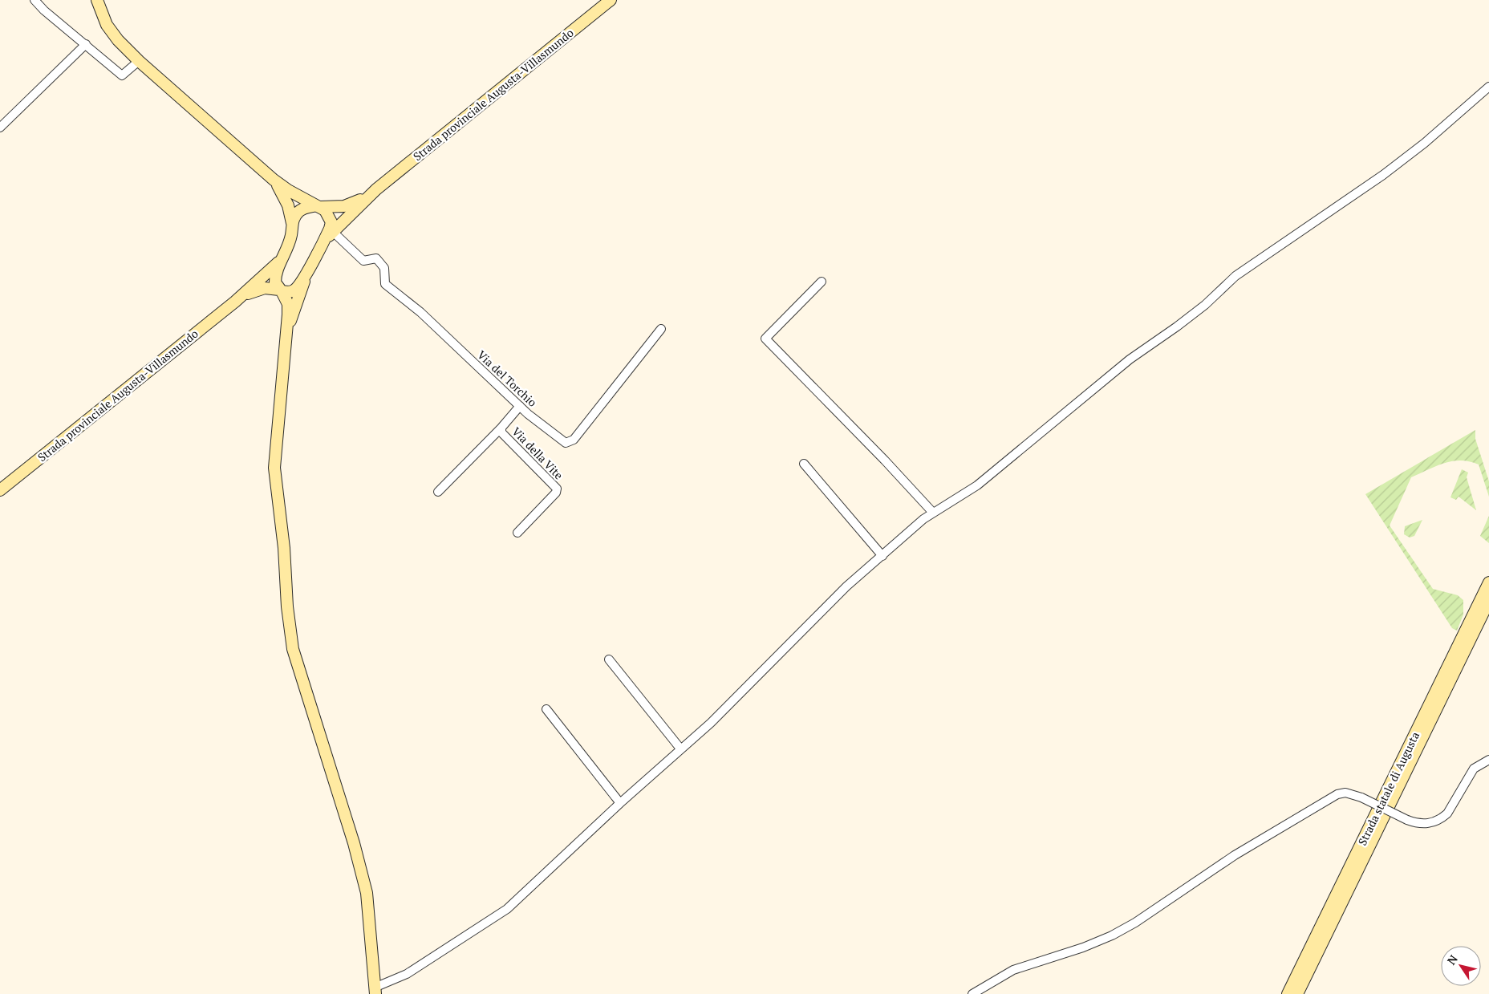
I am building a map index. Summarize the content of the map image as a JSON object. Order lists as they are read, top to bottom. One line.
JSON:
{"streets":{"main road":["Strada provinciale Augusta-Villasmundo","Strada statale di Augusta"],"street":["Via del Torchio","Via della Vite"]},"crossings":[["Via del Torchio","Via della Vite"]],"north":"top left"}
